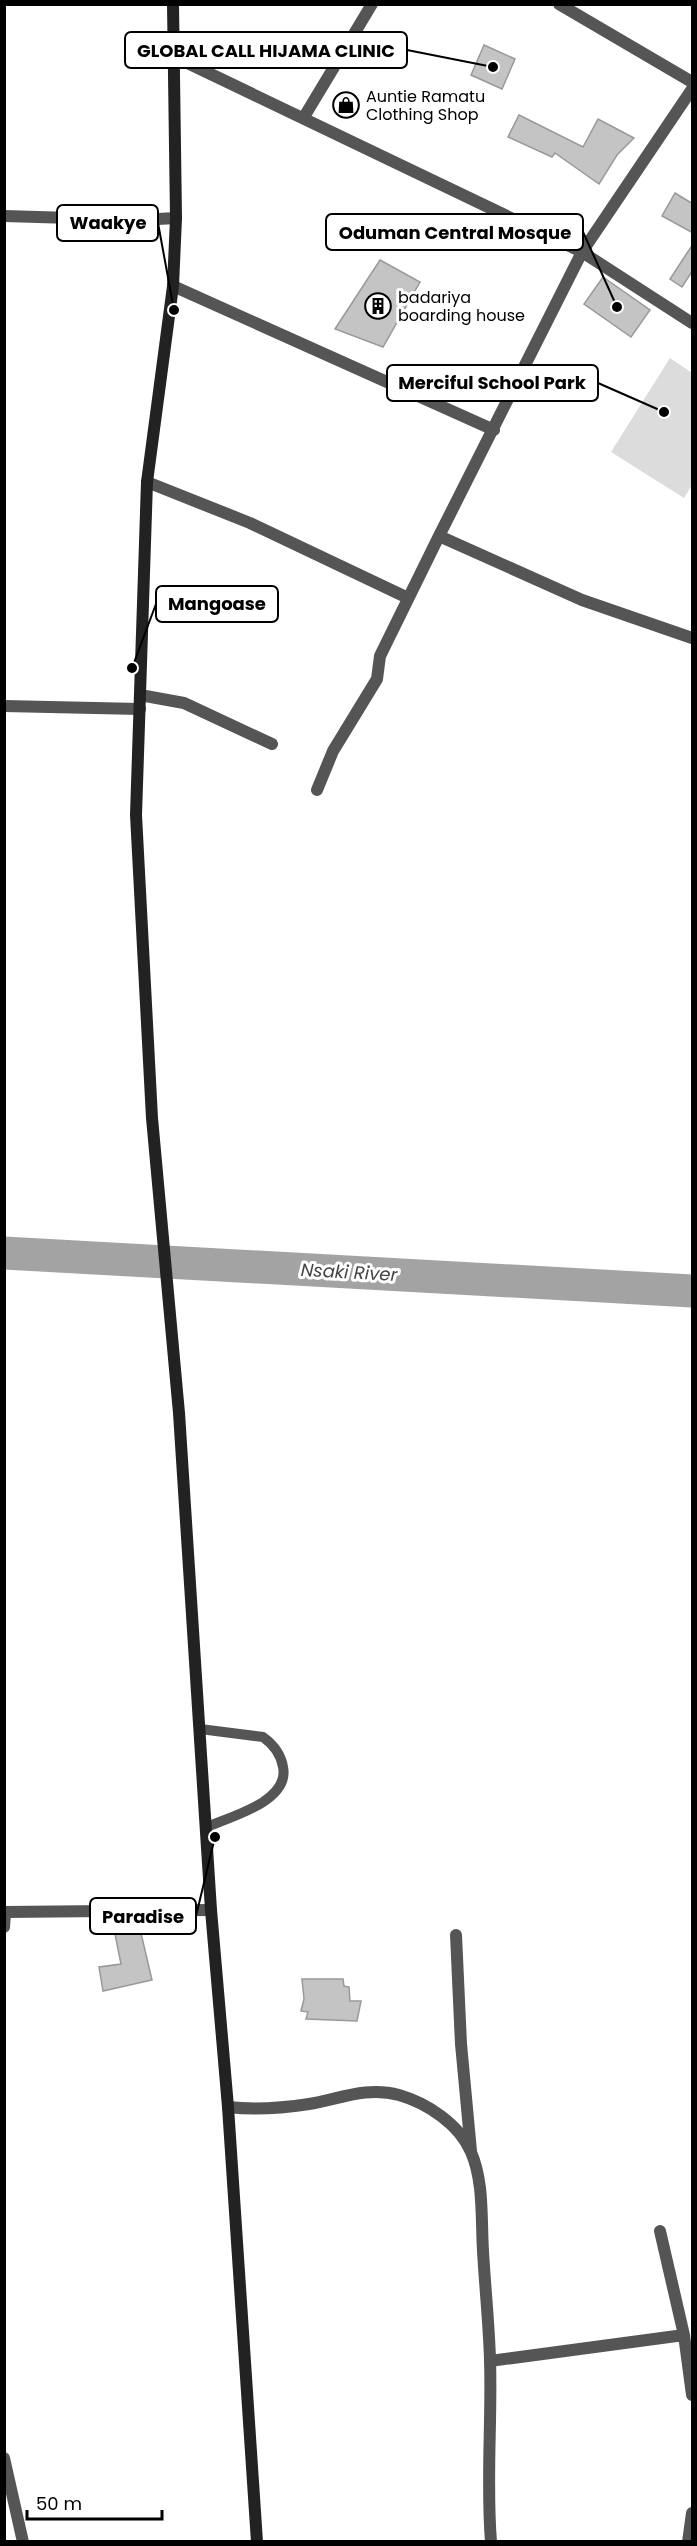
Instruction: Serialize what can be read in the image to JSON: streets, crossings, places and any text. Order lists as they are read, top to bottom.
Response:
{
  "water": ["Nsaki River"],
  "places": {
    "other": [
      "GLOBAL CALL HIJAMA CLINIC",
      "Oduman Central Mosque",
      "Waakye",
      "Merciful School Park",
      "Mangoase",
      "Paradise"
    ],
    "shop": ["Auntie Ramatu Clothing Shop"],
    "building": ["badariya boarding house"]
  },
  "scale_bar": "50 m"
}
